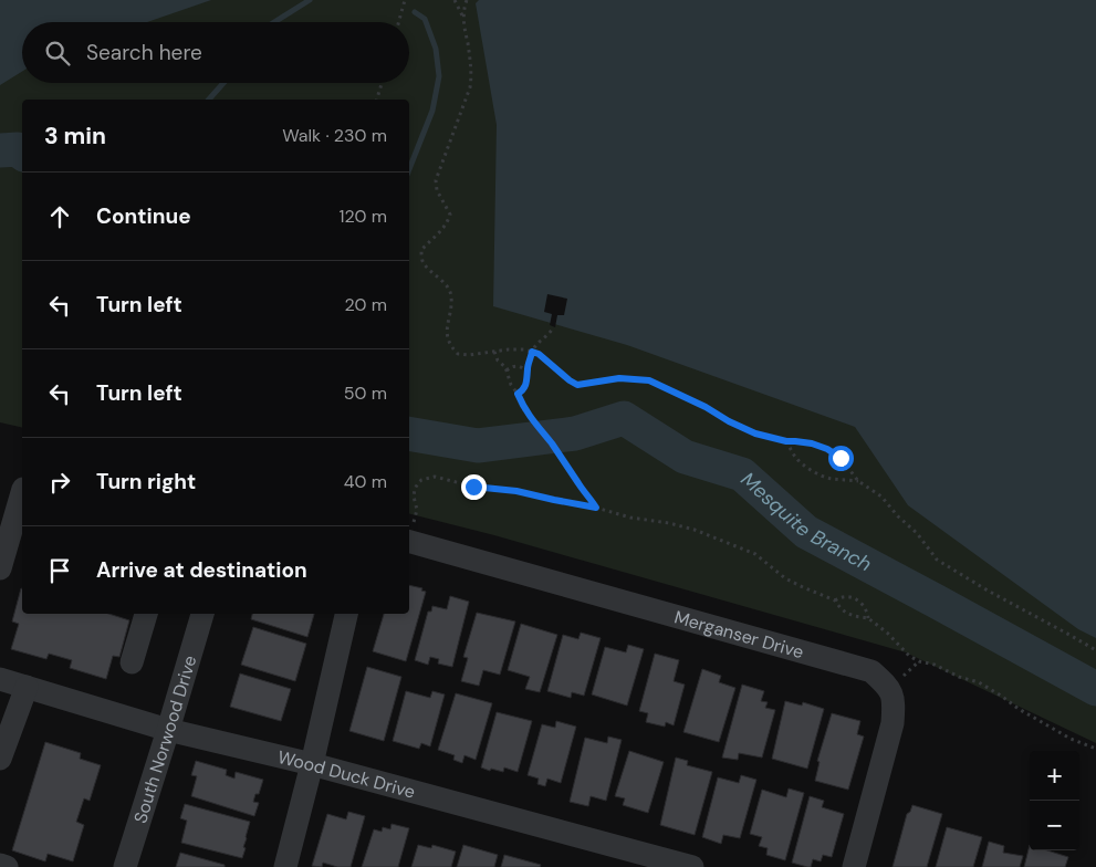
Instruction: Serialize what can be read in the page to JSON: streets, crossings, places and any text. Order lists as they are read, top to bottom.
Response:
{
  "streets": {
    "street": ["Merganser Drive", "South Norwood Drive", "Wood Duck Drive"]
  },
  "crossings": [
    ["South Norwood Drive", "Wood Duck Drive"]
  ],
  "water": ["Mesquite Branch"],
  "page": {
    "search": "Search here",
    "heading": ["3 min", "Walk · 230 m"],
    "list": [
      ["Continue", "120 m"],
      ["Turn left", "20 m"],
      ["Turn left", "50 m"],
      ["Turn right", "40 m"],
      "Arrive at destination"
    ],
    "map_buttons": ["+", "−"]
  }
}
